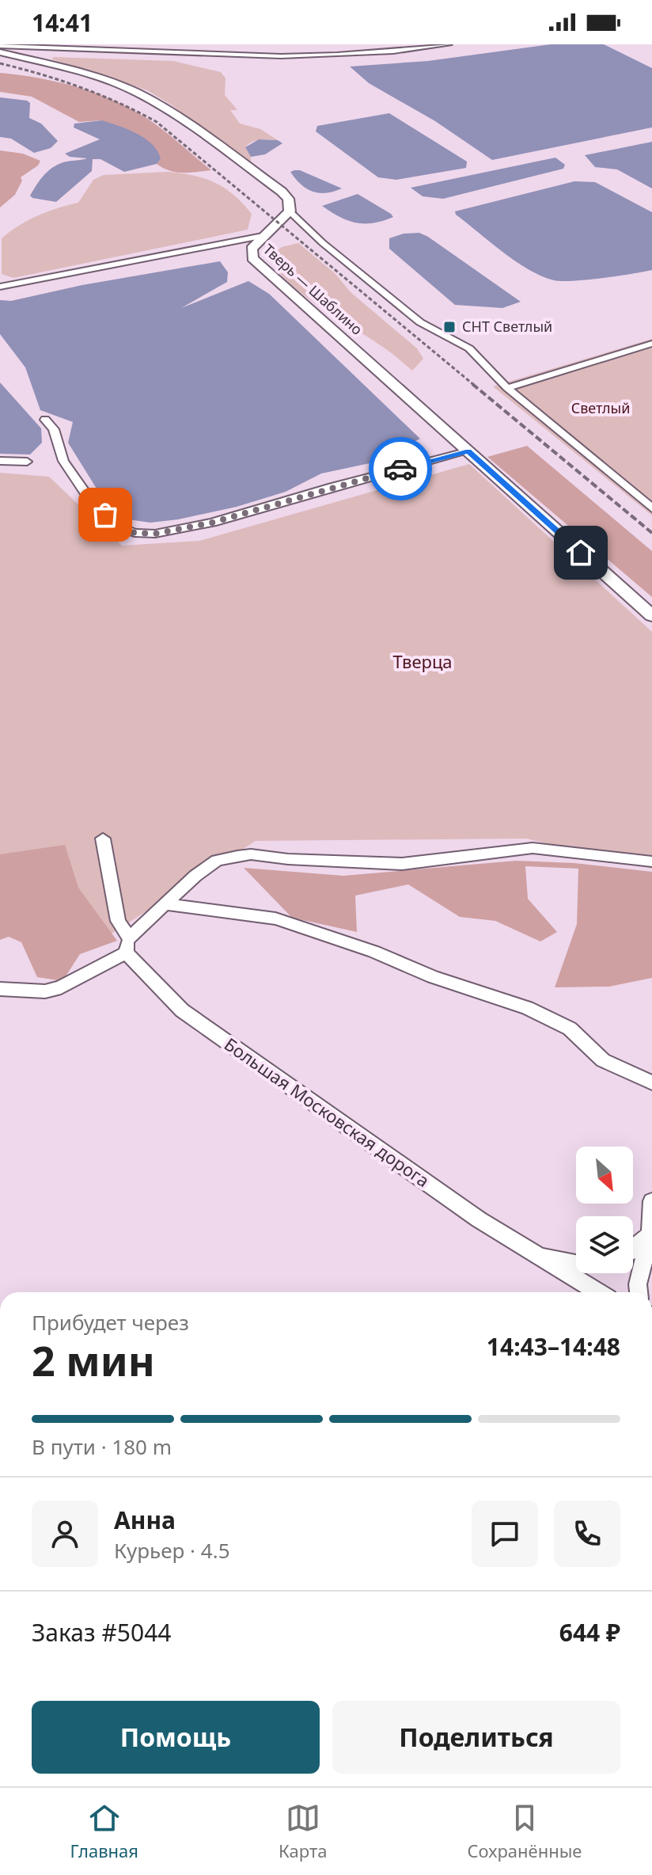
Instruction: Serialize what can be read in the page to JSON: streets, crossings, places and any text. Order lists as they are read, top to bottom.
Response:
{
  "streets": {
    "street": ["Тверь — Шаблино", "Большая Московская дорога"]
  },
  "parks": ["Светлый", "Тверца"],
  "places": {
    "transit": ["СНТ Светлый"]
  },
  "north": "bottom right",
  "page": {
    "status": "14:41",
    "heading": ["2 мин", "Прибудет через", "14:43–14:48"],
    "panel": [
      "Анна",
      "Курьер · 4.5",
      "Заказ #5044",
      "644 ₽"
    ],
    "bar": "В пути · 180 m",
    "buttons": ["Помощь", "Поделиться"],
    "tabs": ["Главная", "Карта", "Сохранённые"]
  }
}
